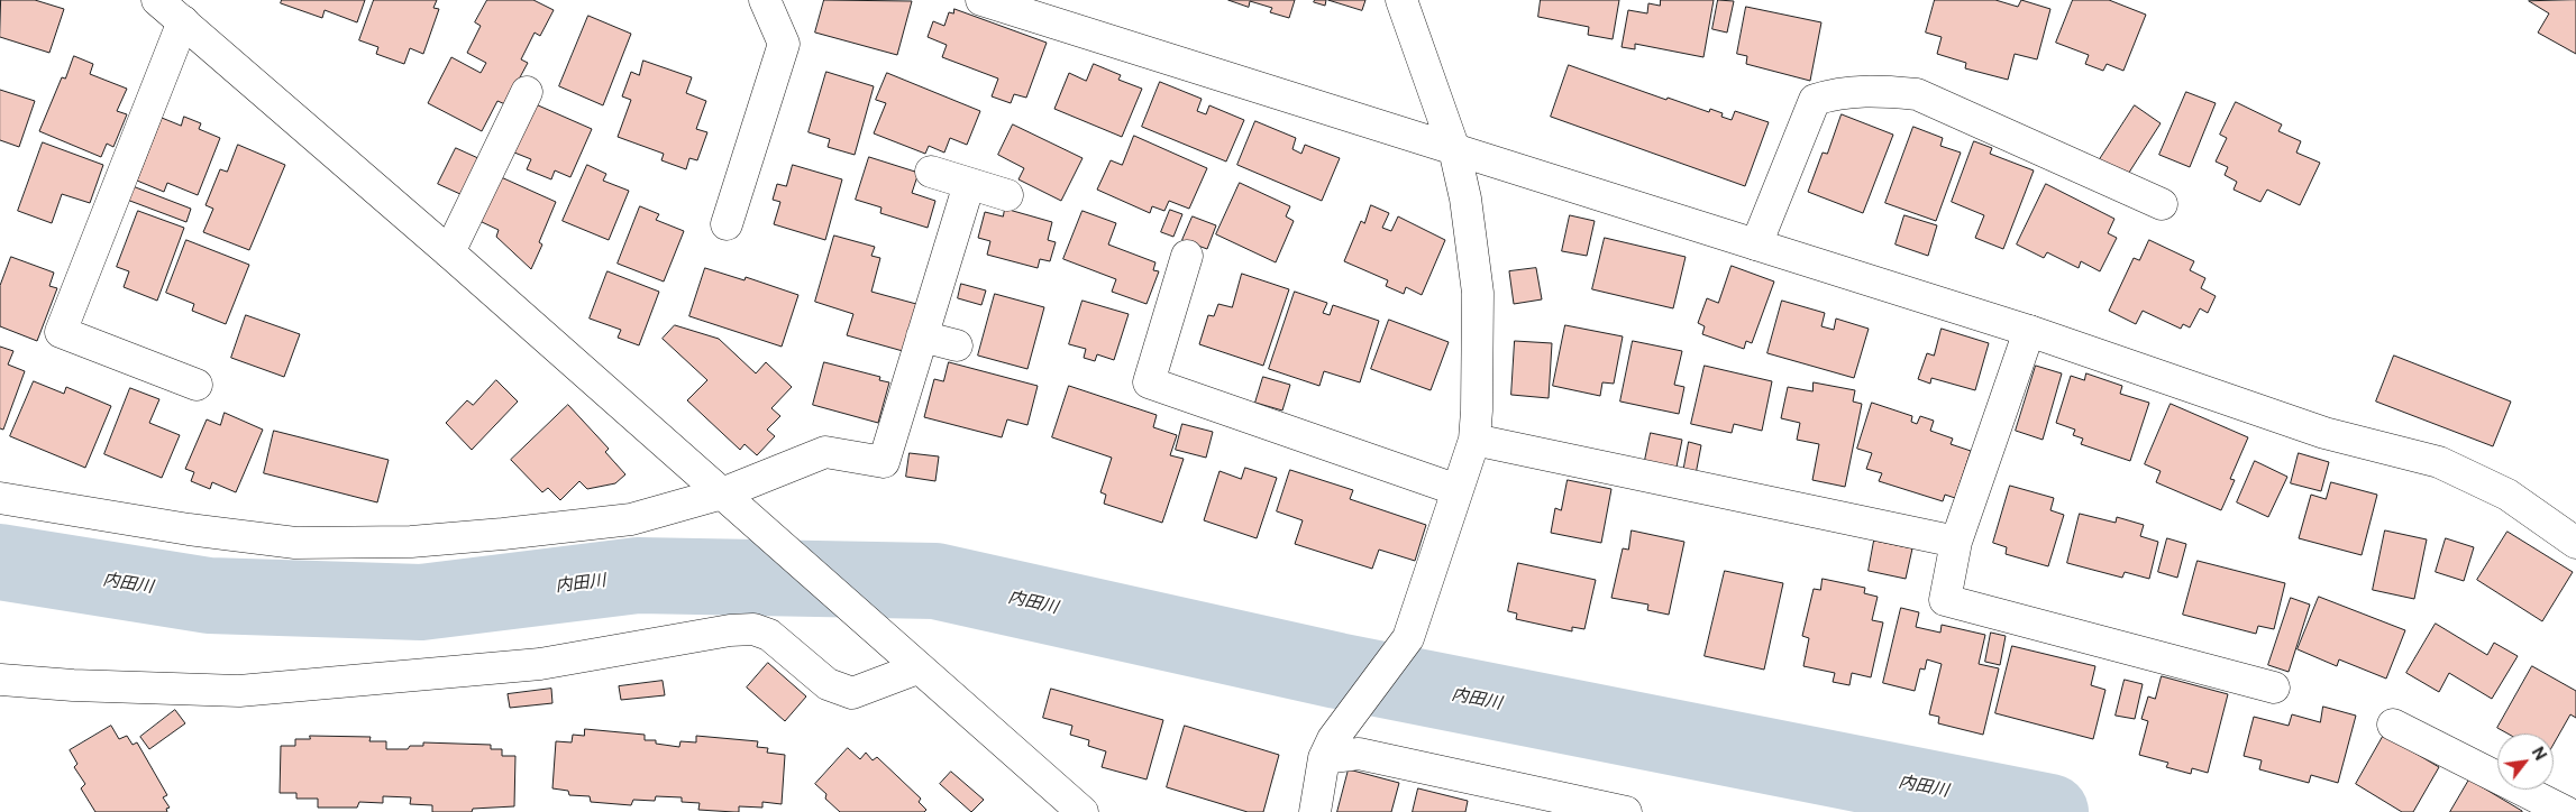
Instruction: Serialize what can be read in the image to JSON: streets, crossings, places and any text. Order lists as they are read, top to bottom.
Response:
{
  "water": ["内田川"],
  "north": "top right"
}
